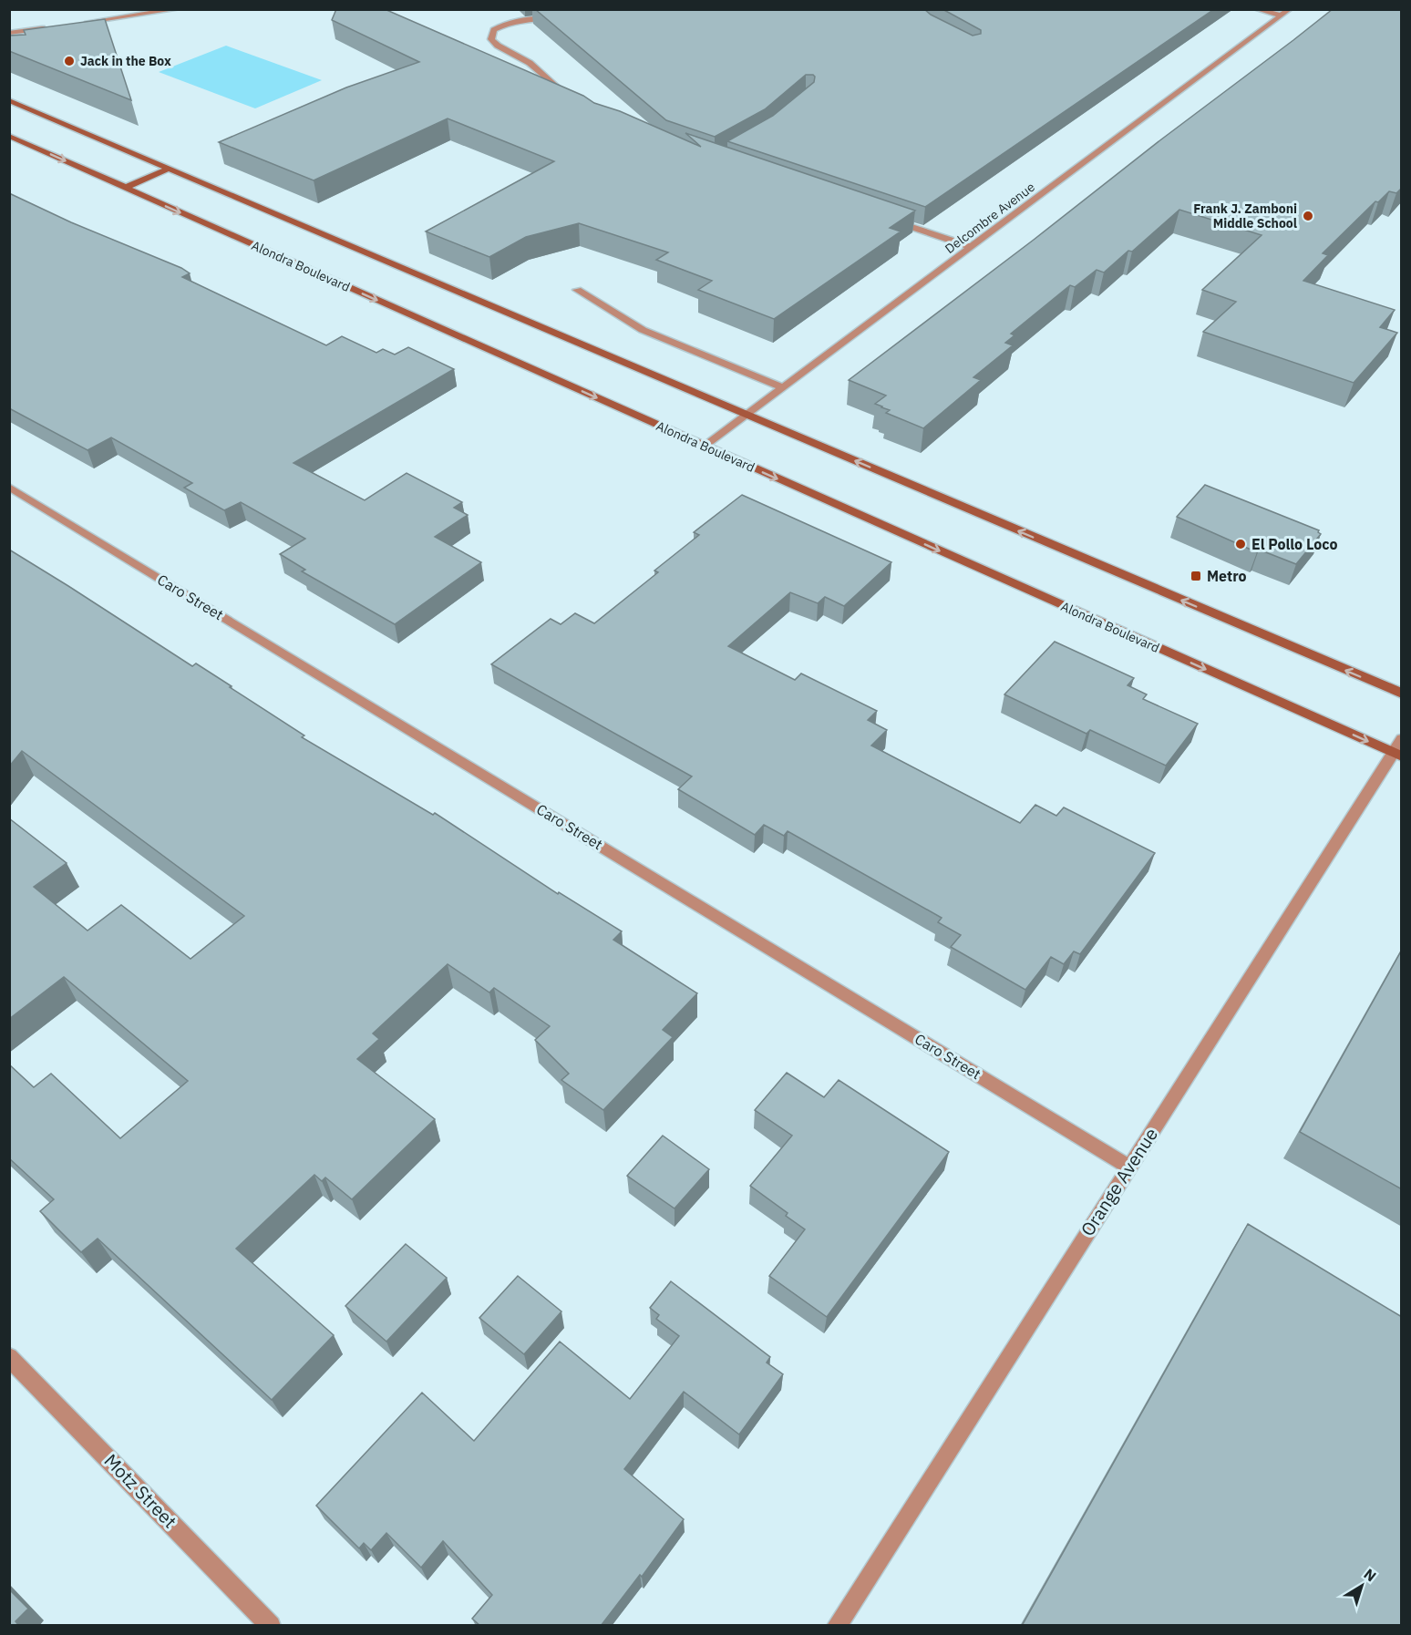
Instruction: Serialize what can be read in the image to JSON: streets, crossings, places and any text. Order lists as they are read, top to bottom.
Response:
{
  "streets": {
    "main road": ["Alondra Boulevard"],
    "street": [
      "Delcombre Avenue",
      "Caro Street",
      "Orange Avenue",
      "Motz Street"
    ]
  },
  "crossings": [
    ["Delcombre Avenue", "Alondra Boulevard"],
    ["Alondra Boulevard", "Orange Avenue"],
    ["Caro Street", "Orange Avenue"]
  ],
  "places": {
    "other": ["Jack in the Box", "Frank J. Zamboni Middle School", "El Pollo Loco"],
    "transit": ["Metro"]
  },
  "north": "top right"
}
